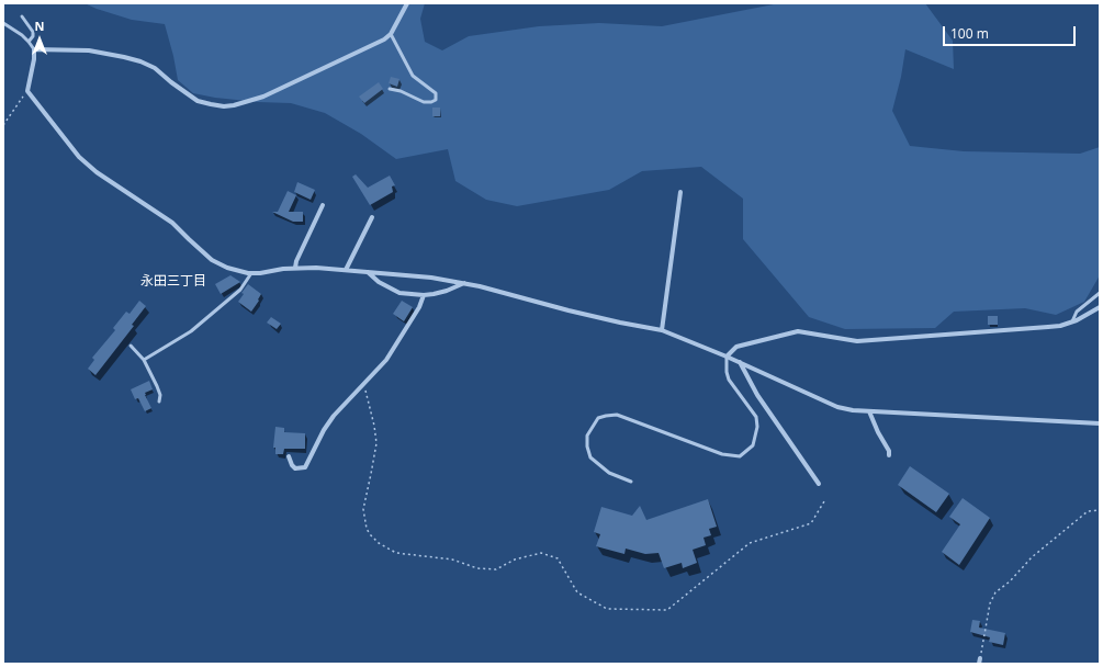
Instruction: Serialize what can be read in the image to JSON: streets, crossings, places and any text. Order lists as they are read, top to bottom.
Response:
{
  "districts": ["永田三丁目"],
  "scale_bar": "100 m",
  "north": "top"
}
